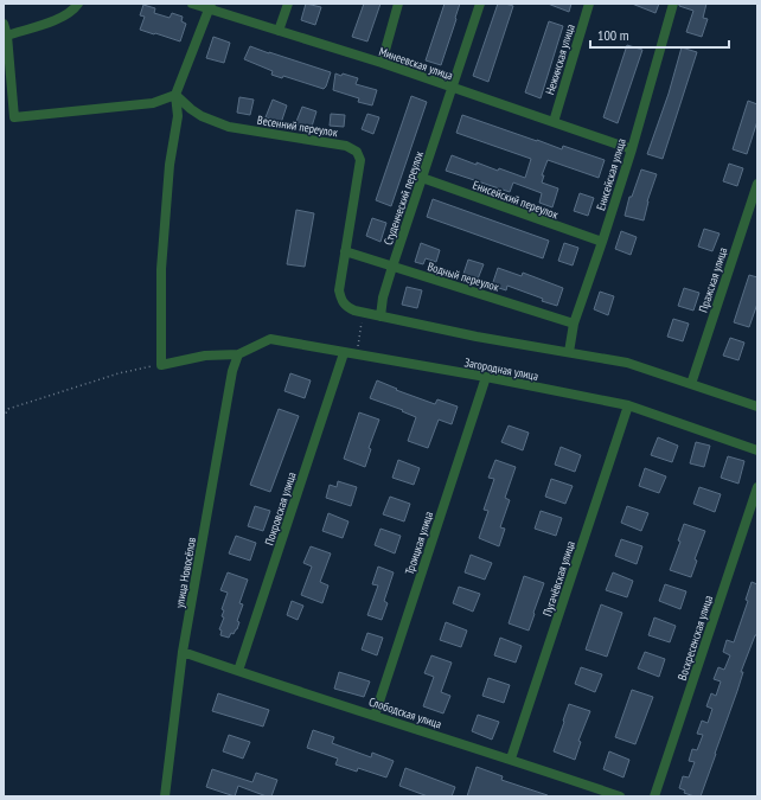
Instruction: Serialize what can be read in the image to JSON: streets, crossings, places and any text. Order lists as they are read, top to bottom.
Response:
{
  "streets": {
    "street": [
      "Нежинская улица",
      "Минеевская улица",
      "Весенний переулок",
      "Енисейская улица",
      "Студенческий переулок",
      "Енисейский переулок",
      "Водный переулок",
      "Пражская улица",
      "Загородная улица",
      "Покровская улица",
      "Троицкая улица",
      "улица Новосёлов",
      "Пугачёвская улица",
      "Воскресенская улица",
      "Слободская улица"
    ]
  },
  "crossings": [
    ["Нежинская улица", "Минеевская улица"],
    ["Минеевская улица", "Енисейская улица"],
    ["Минеевская улица", "Студенческий переулок"],
    ["Весенний переулок", "Водный переулок"],
    ["Енисейская улица", "Енисейский переулок"],
    ["Енисейская улица", "Водный переулок"],
    ["Студенческий переулок", "Енисейский переулок"],
    ["Студенческий переулок", "Водный переулок"],
    ["Загородная улица", "Покровская улица"],
    ["Загородная улица", "Троицкая улица"],
    ["Загородная улица", "улица Новосёлов"],
    ["Загородная улица", "Пугачёвская улица"],
    ["Покровская улица", "Слободская улица"],
    ["Троицкая улица", "Слободская улица"],
    ["улица Новосёлов", "Слободская улица"],
    ["Пугачёвская улица", "Слободская улица"]
  ],
  "scale_bar": "100 m"
}
